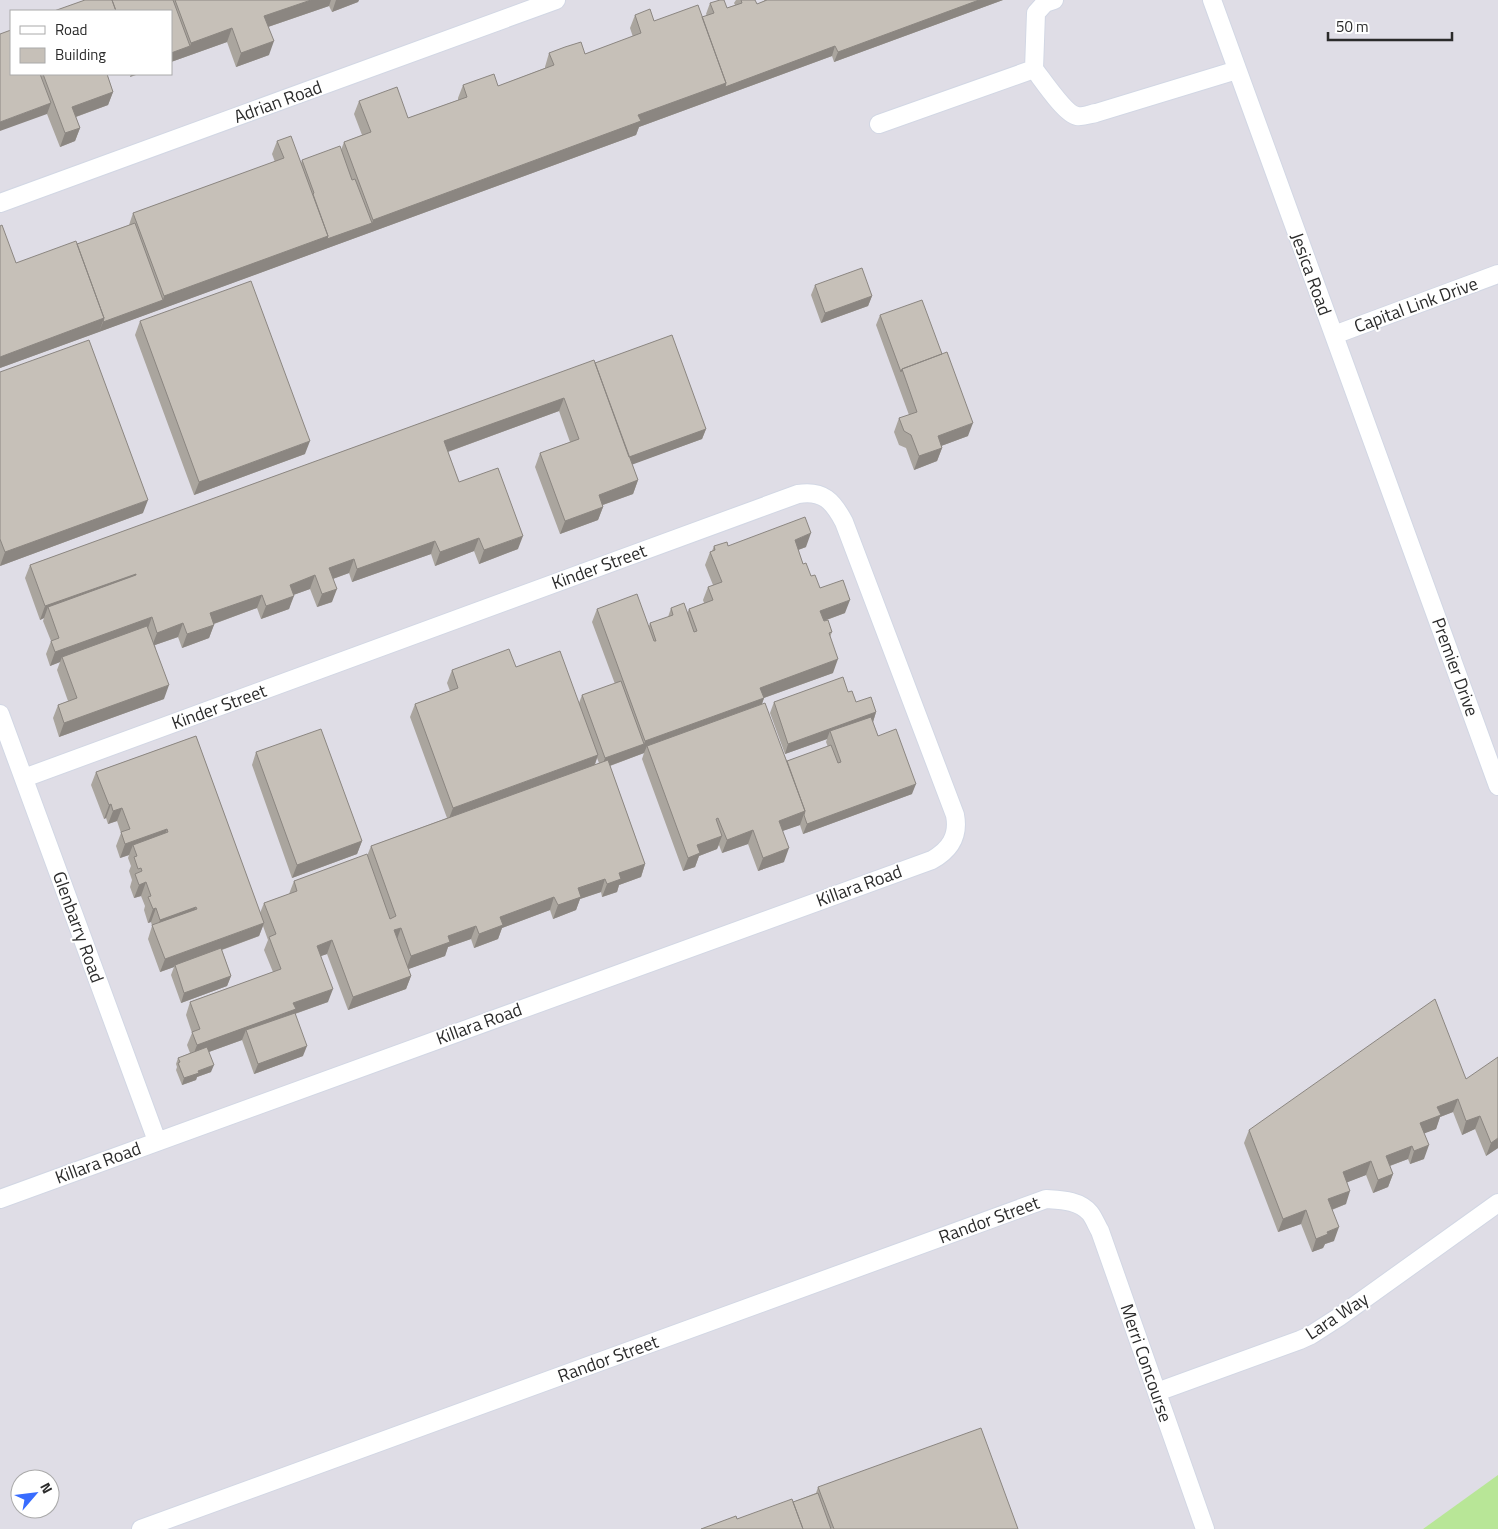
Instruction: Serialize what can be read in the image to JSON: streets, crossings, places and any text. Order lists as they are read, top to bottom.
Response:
{
  "streets": {
    "street": [
      "Adrian Road",
      "Jesica Road",
      "Capital Link Drive",
      "Kinder Street",
      "Premier Drive",
      "Killara Road",
      "Glenbarry Road",
      "Randor Street",
      "Lara Way",
      "Merri Concourse"
    ]
  },
  "crossings": [
    ["Jesica Road", "Capital Link Drive"],
    ["Jesica Road", "Premier Drive"],
    ["Kinder Street", "Killara Road"],
    ["Kinder Street", "Glenbarry Road"],
    ["Killara Road", "Glenbarry Road"],
    ["Randor Street", "Merri Concourse"],
    ["Lara Way", "Merri Concourse"]
  ],
  "legend": ["Road", "Building"],
  "scale_bar": "50 m",
  "north": "top right"
}
